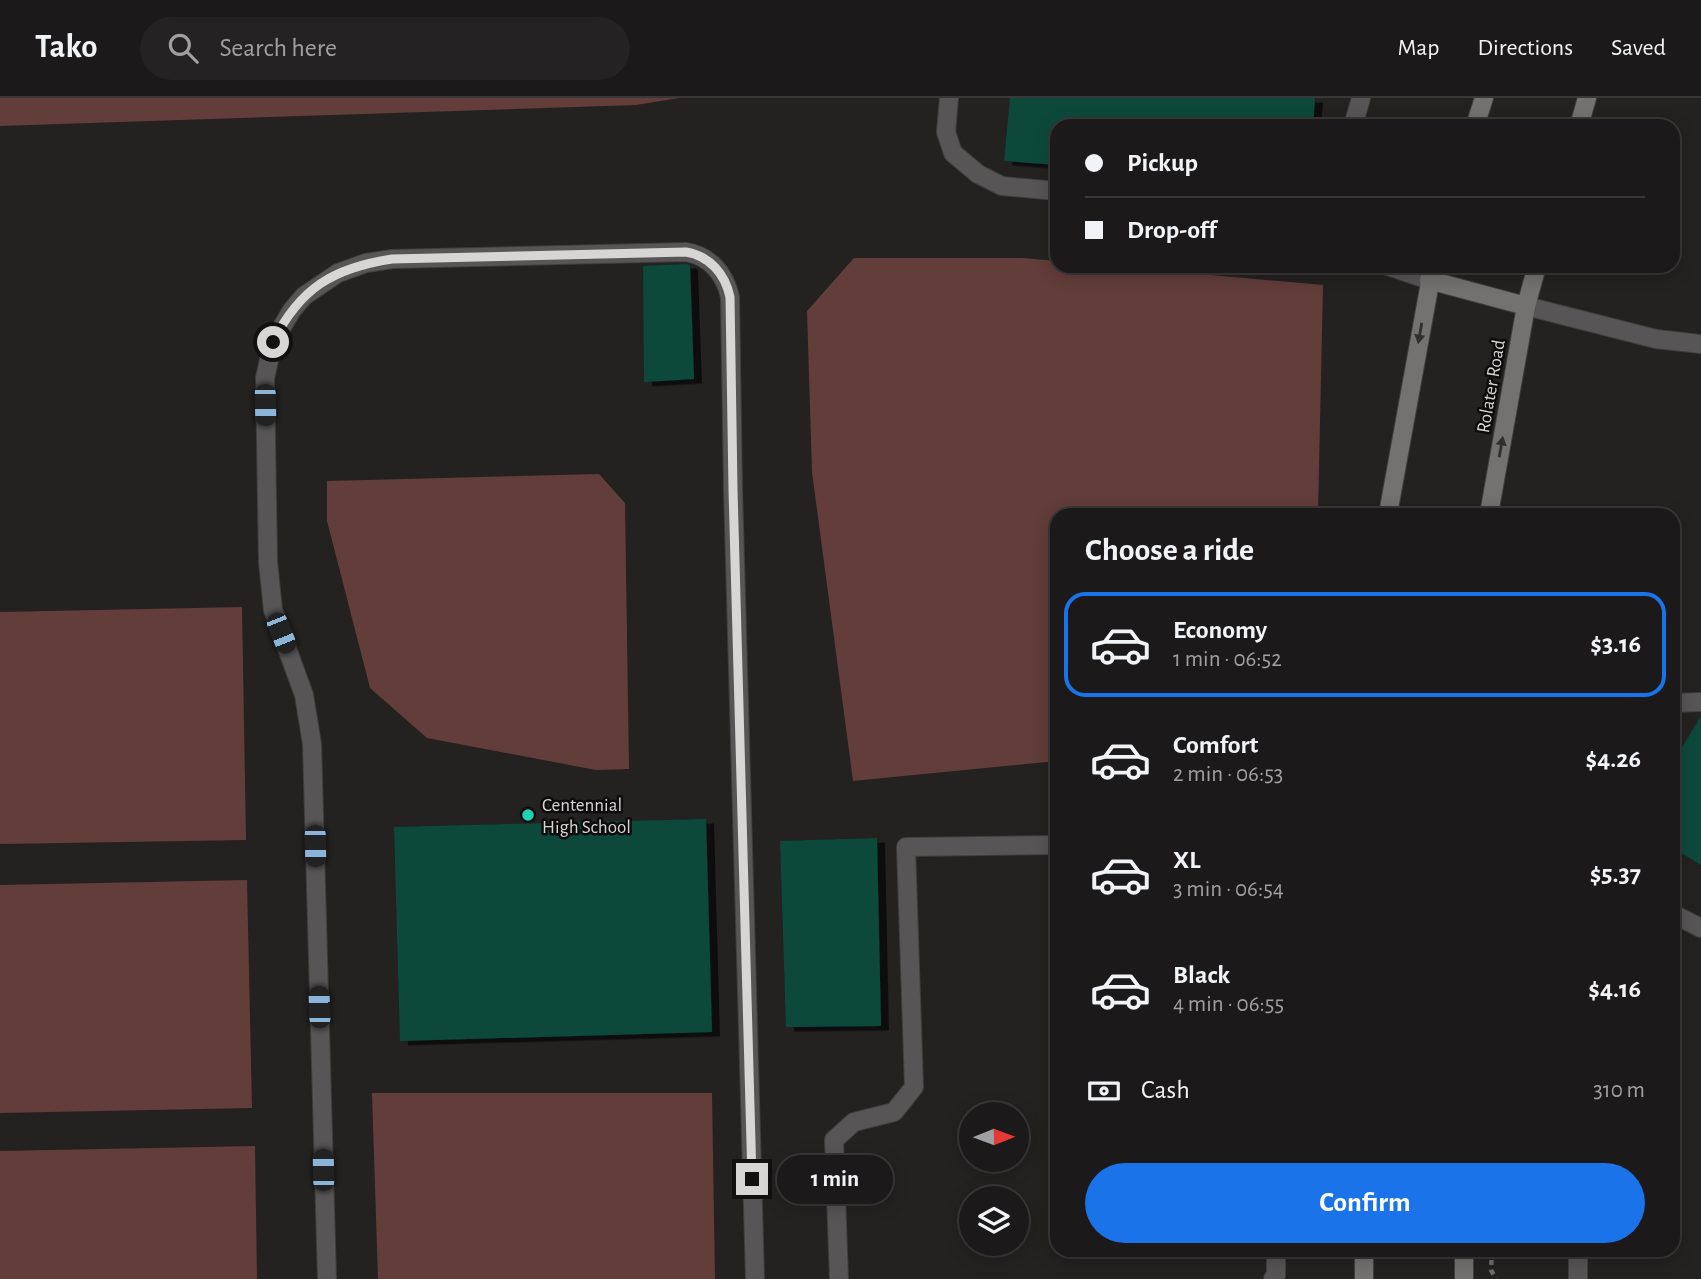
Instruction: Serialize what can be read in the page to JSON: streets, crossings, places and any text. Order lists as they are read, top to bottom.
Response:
{
  "streets": {
    "main road": ["Rolater Road"]
  },
  "places": ["Centennial High School"],
  "north": "right",
  "page": {
    "header": "Tako",
    "search": "Search here",
    "nav": ["Map", "Directions", "Saved"],
    "banner": ["Pickup", "Drop-off"],
    "heading": "Choose a ride",
    "list": [
      {
        "name": "Economy",
        "note": "1 min · 06:52",
        "value": "$3.16"
      },
      {
        "name": "Comfort",
        "note": "2 min · 06:53",
        "value": "$4.26"
      },
      {
        "name": "XL",
        "note": "3 min · 06:54",
        "value": "$5.37"
      },
      {
        "name": "Black",
        "note": "4 min · 06:55",
        "value": "$4.16"
      }
    ],
    "pay": ["Cash", "310 m"],
    "buttons": "Confirm",
    "bubble": "1 min"
  }
}
